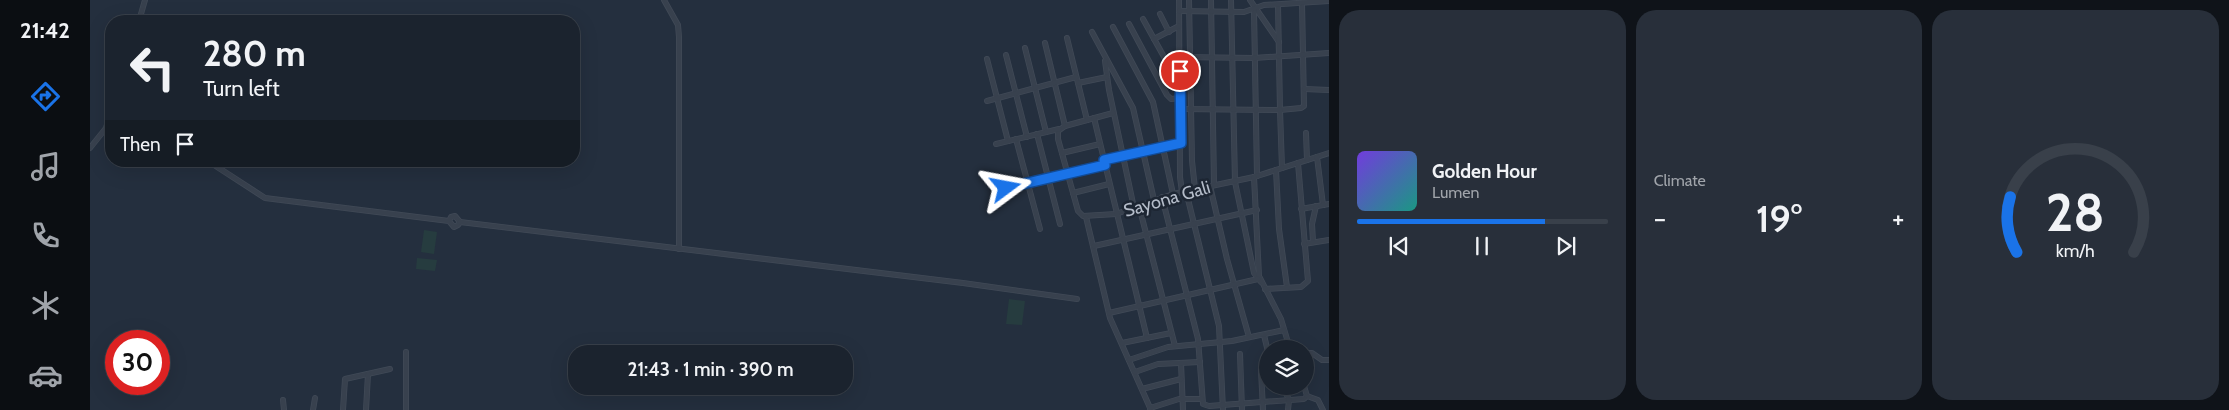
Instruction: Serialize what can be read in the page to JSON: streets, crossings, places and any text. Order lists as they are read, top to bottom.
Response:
{
  "streets": {
    "street": ["Sayona Gali"]
  },
  "page": {
    "tabs": "21:42",
    "tile": "Climate",
    "turn": ["280 m", "Turn left"],
    "then": "Then",
    "song": ["Golden Hour", "Lumen"],
    "heat": ["−", "19°", "+"],
    "limit": "30",
    "trip": "21:43 · 1 min · 390 m",
    "gauge": ["28", "km/h"]
  }
}
